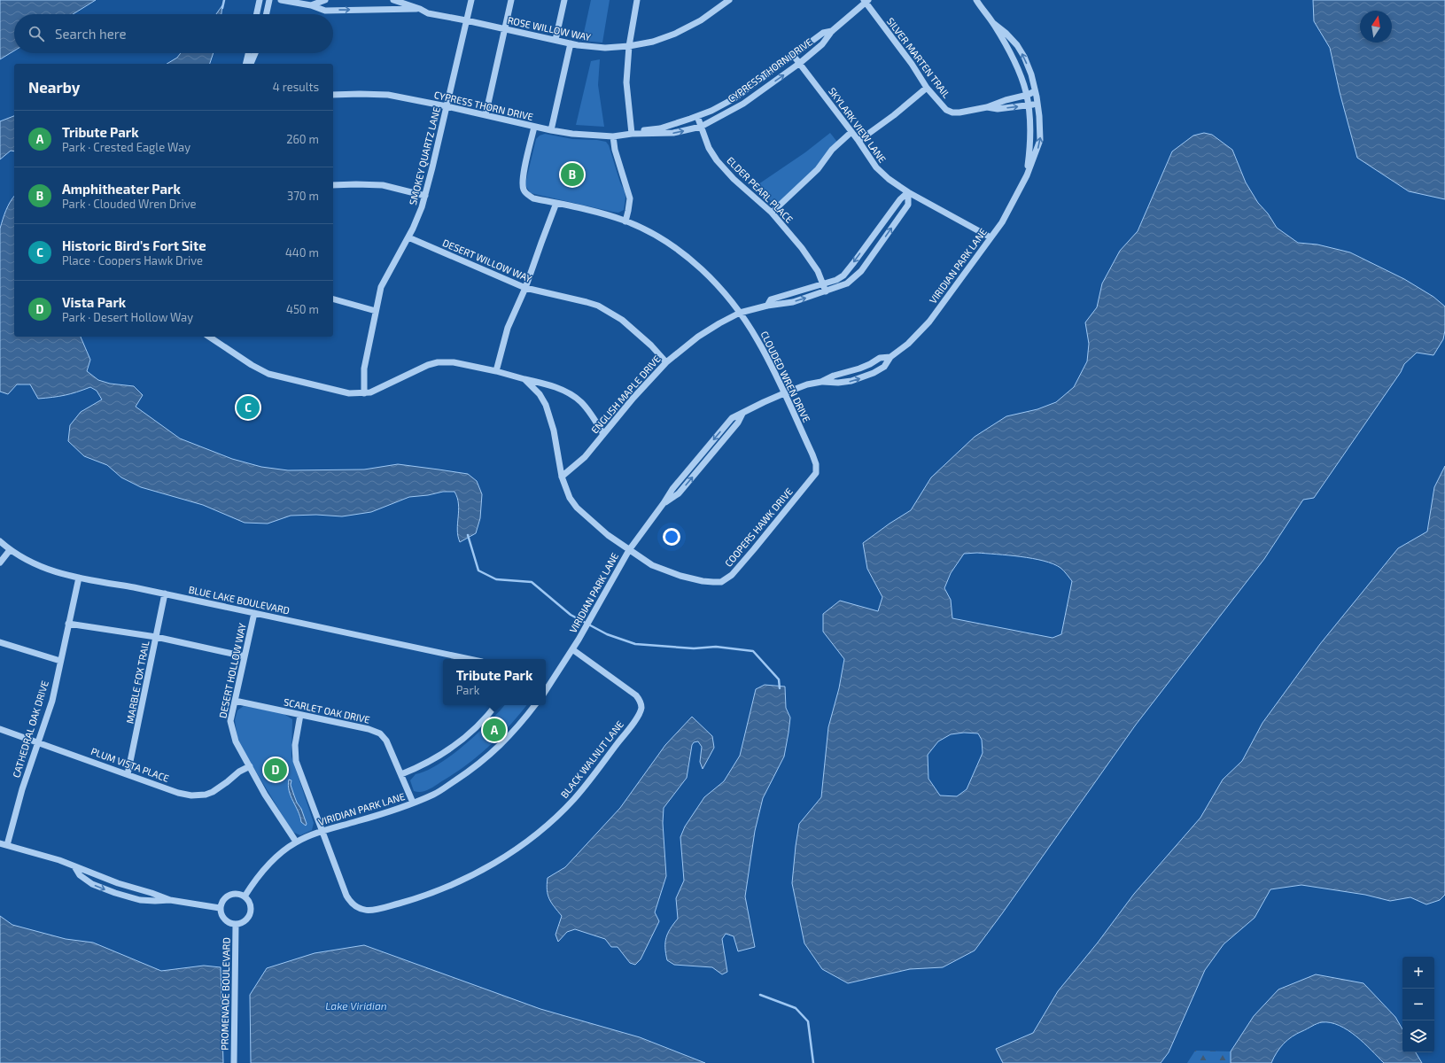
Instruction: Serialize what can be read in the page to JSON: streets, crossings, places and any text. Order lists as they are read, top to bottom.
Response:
{
  "streets": {
    "street": [
      "ROSE WILLOW WAY",
      "SILVER MARTEN TRAIL",
      "CYPRESS THORN DRIVE",
      "SKYLARK VIEW LANE",
      "SMOKEY QUARTZ LANE",
      "ELDER PEARL PLACE",
      "DESERT WILLOW WAY",
      "VIRIDIAN PARK LANE",
      "CLOUDED WREN DRIVE",
      "ENGLISH MAPLE DRIVE",
      "COOPERS HAWK DRIVE",
      "BLUE LAKE BOULEVARD",
      "DESERT HOLLOW WAY",
      "MARBLE FOX TRAIL",
      "SCARLET OAK DRIVE",
      "CATHEDRAL OAK DRIVE",
      "BLACK WALNUT LANE",
      "PLUM VISTA PLACE",
      "PROMENADE BOULEVARD"
    ]
  },
  "crossings": [
    ["ROSE WILLOW WAY", "SMOKEY QUARTZ LANE"],
    ["SILVER MARTEN TRAIL", "CYPRESS THORN DRIVE"],
    ["SILVER MARTEN TRAIL", "VIRIDIAN PARK LANE"],
    ["CYPRESS THORN DRIVE", "SKYLARK VIEW LANE"],
    ["CYPRESS THORN DRIVE", "SMOKEY QUARTZ LANE"],
    ["CYPRESS THORN DRIVE", "ELDER PEARL PLACE"],
    ["CYPRESS THORN DRIVE", "CLOUDED WREN DRIVE"],
    ["SKYLARK VIEW LANE", "VIRIDIAN PARK LANE"],
    ["SKYLARK VIEW LANE", "ENGLISH MAPLE DRIVE"],
    ["SMOKEY QUARTZ LANE", "DESERT WILLOW WAY"],
    ["SMOKEY QUARTZ LANE", "COOPERS HAWK DRIVE"],
    ["ELDER PEARL PLACE", "ENGLISH MAPLE DRIVE"],
    ["DESERT WILLOW WAY", "ENGLISH MAPLE DRIVE"],
    ["VIRIDIAN PARK LANE", "CLOUDED WREN DRIVE"],
    ["VIRIDIAN PARK LANE", "COOPERS HAWK DRIVE"],
    ["VIRIDIAN PARK LANE", "DESERT HOLLOW WAY"],
    ["VIRIDIAN PARK LANE", "SCARLET OAK DRIVE"],
    ["VIRIDIAN PARK LANE", "BLACK WALNUT LANE"],
    ["VIRIDIAN PARK LANE", "PROMENADE BOULEVARD"],
    ["CLOUDED WREN DRIVE", "ENGLISH MAPLE DRIVE"],
    ["CLOUDED WREN DRIVE", "COOPERS HAWK DRIVE"],
    ["ENGLISH MAPLE DRIVE", "COOPERS HAWK DRIVE"],
    ["BLUE LAKE BOULEVARD", "DESERT HOLLOW WAY"],
    ["BLUE LAKE BOULEVARD", "MARBLE FOX TRAIL"],
    ["BLUE LAKE BOULEVARD", "CATHEDRAL OAK DRIVE"],
    ["DESERT HOLLOW WAY", "SCARLET OAK DRIVE"],
    ["DESERT HOLLOW WAY", "PLUM VISTA PLACE"],
    ["MARBLE FOX TRAIL", "PLUM VISTA PLACE"],
    ["CATHEDRAL OAK DRIVE", "PLUM VISTA PLACE"]
  ],
  "water": ["Lake Viridian"],
  "north": "top",
  "page": {
    "search": "Search here",
    "heading": ["Nearby", "4 results"],
    "list": [
      {
        "mark": "A",
        "name": "Tribute Park",
        "note": "Park · Crested Eagle Way",
        "value": "260 m"
      },
      {
        "mark": "B",
        "name": "Amphitheater Park",
        "note": "Park · Clouded Wren Drive",
        "value": "370 m"
      },
      {
        "mark": "C",
        "name": "Historic Bird's Fort Site",
        "note": "Place · Coopers Hawk Drive",
        "value": "440 m"
      },
      {
        "mark": "D",
        "name": "Vista Park",
        "note": "Park · Desert Hollow Way",
        "value": "450 m"
      }
    ],
    "pins": [
      "B",
      "C",
      "A",
      "D"
    ],
    "popup": ["Tribute Park", "Park"],
    "map_buttons": ["+", "−"]
  }
}
